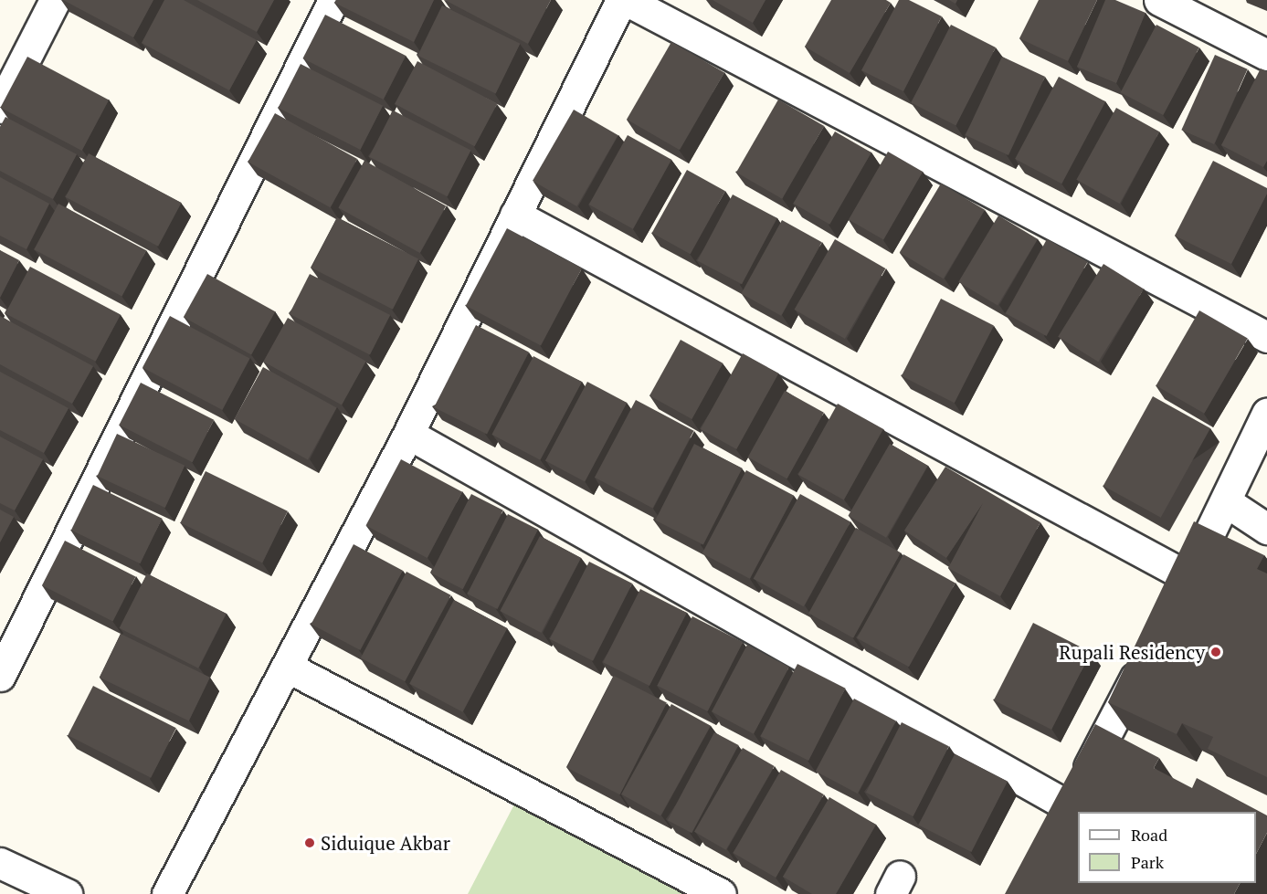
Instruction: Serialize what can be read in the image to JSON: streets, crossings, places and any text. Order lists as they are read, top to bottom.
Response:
{
  "places": ["Rupali Residency", "Siduique Akbar"],
  "legend": ["Road", "Park"]
}
